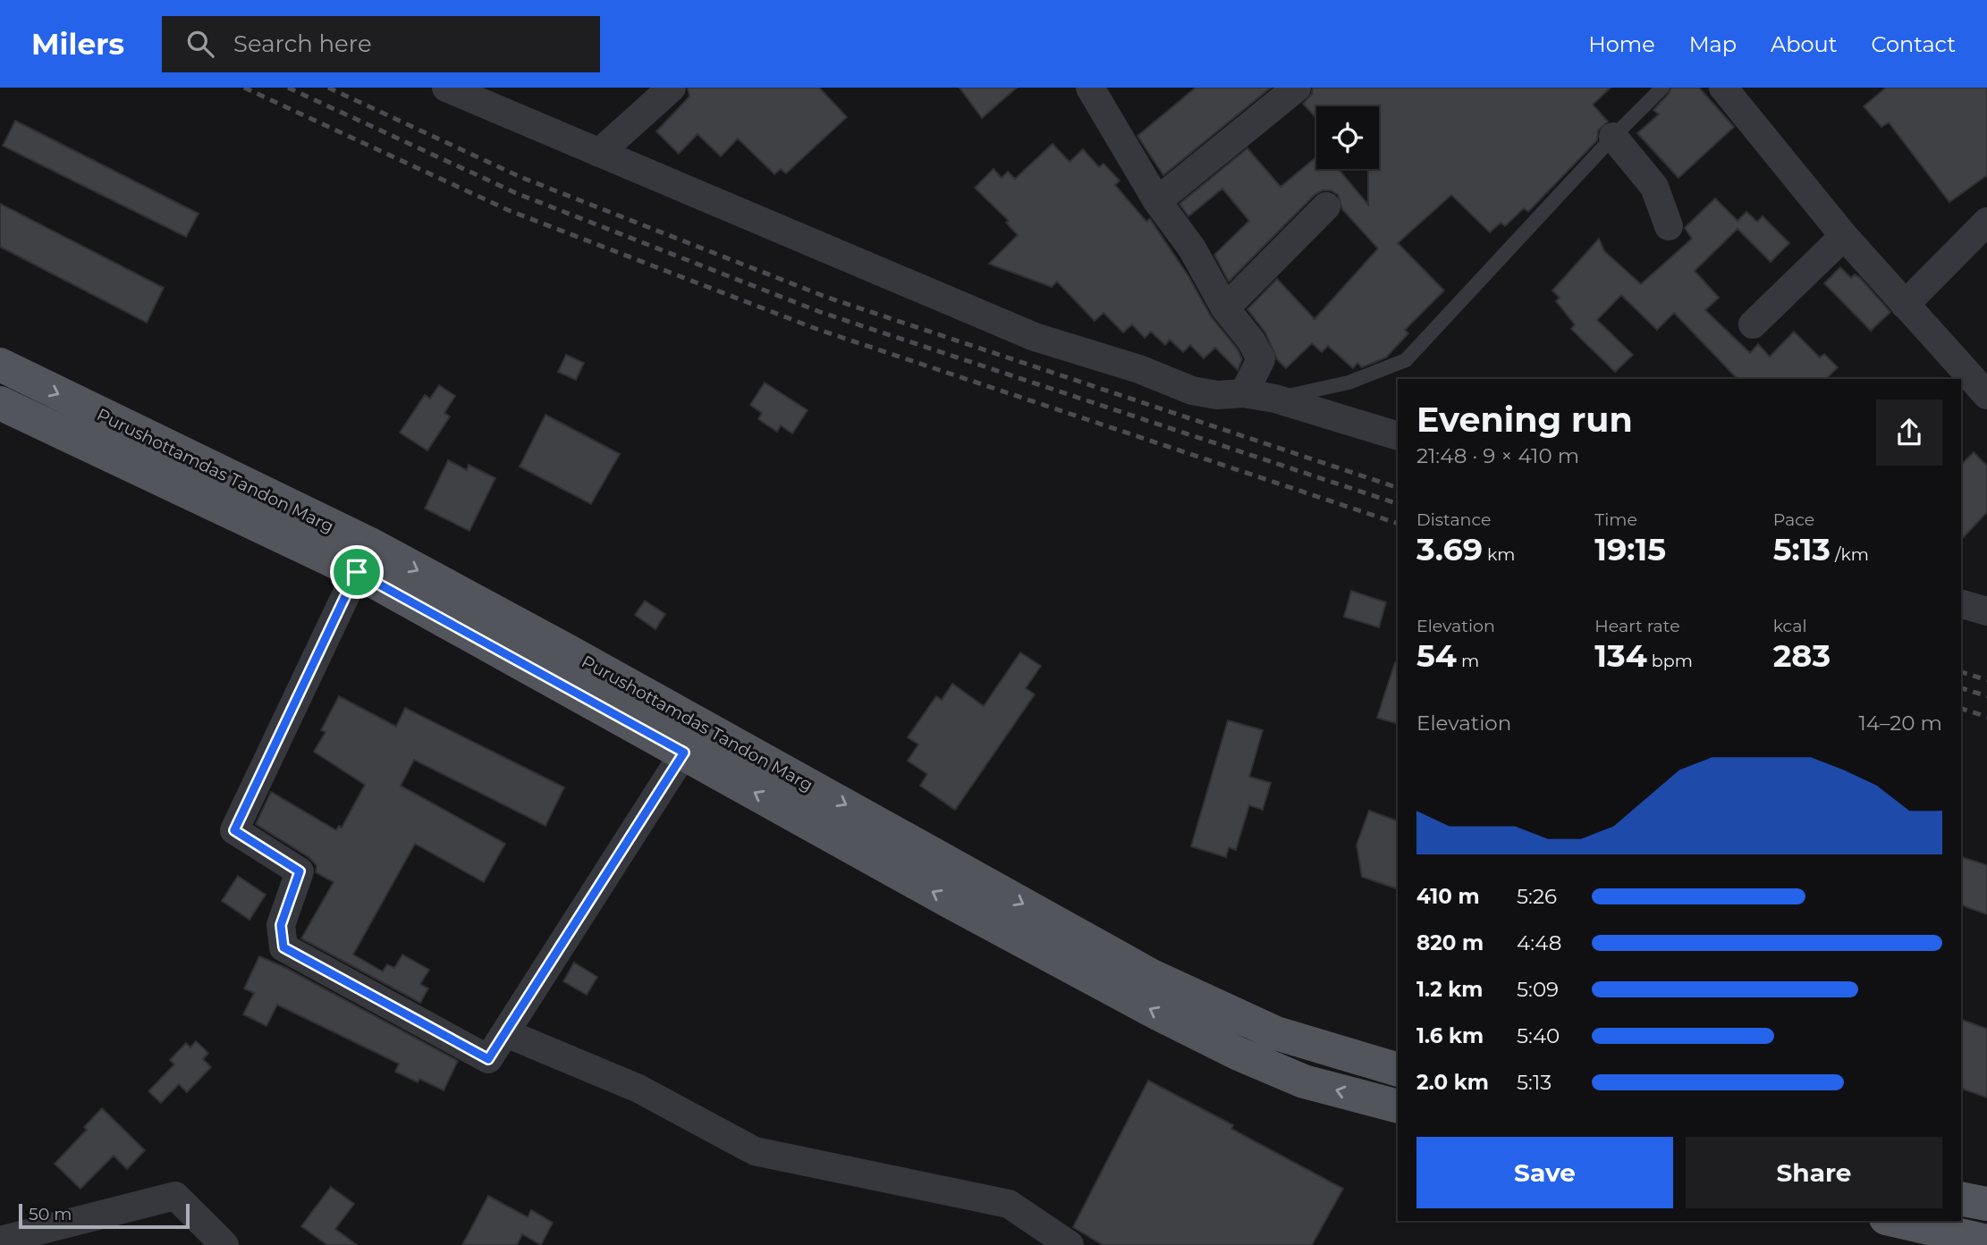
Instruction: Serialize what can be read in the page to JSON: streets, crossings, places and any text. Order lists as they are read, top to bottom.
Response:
{
  "streets": {
    "main road": ["Purushottamdas Tandon Marg"]
  },
  "scale_bar": "50 m",
  "page": {
    "header": "Milers",
    "search": "Search here",
    "nav": [
      "Home",
      "Map",
      "About",
      "Contact"
    ],
    "heading": ["Evening run", "21:48 · 9 × 410 m"],
    "stats": [
      ["Distance", "3.69 km"],
      ["Time", "19:15"],
      ["Pace", "5:13 /km"],
      ["Elevation", "54 m"],
      ["Heart rate", "134 bpm"],
      ["kcal", "283"]
    ],
    "chart": ["Elevation", "14–20 m"],
    "list": [
      {
        "name": "410 m",
        "note": "5:26"
      },
      {
        "name": "820 m",
        "note": "4:48"
      },
      {
        "name": "1.2 km",
        "note": "5:09"
      },
      {
        "name": "1.6 km",
        "note": "5:40"
      },
      {
        "name": "2.0 km",
        "note": "5:13"
      }
    ],
    "buttons": ["Save", "Share"],
    "scale": "50 m"
  }
}
